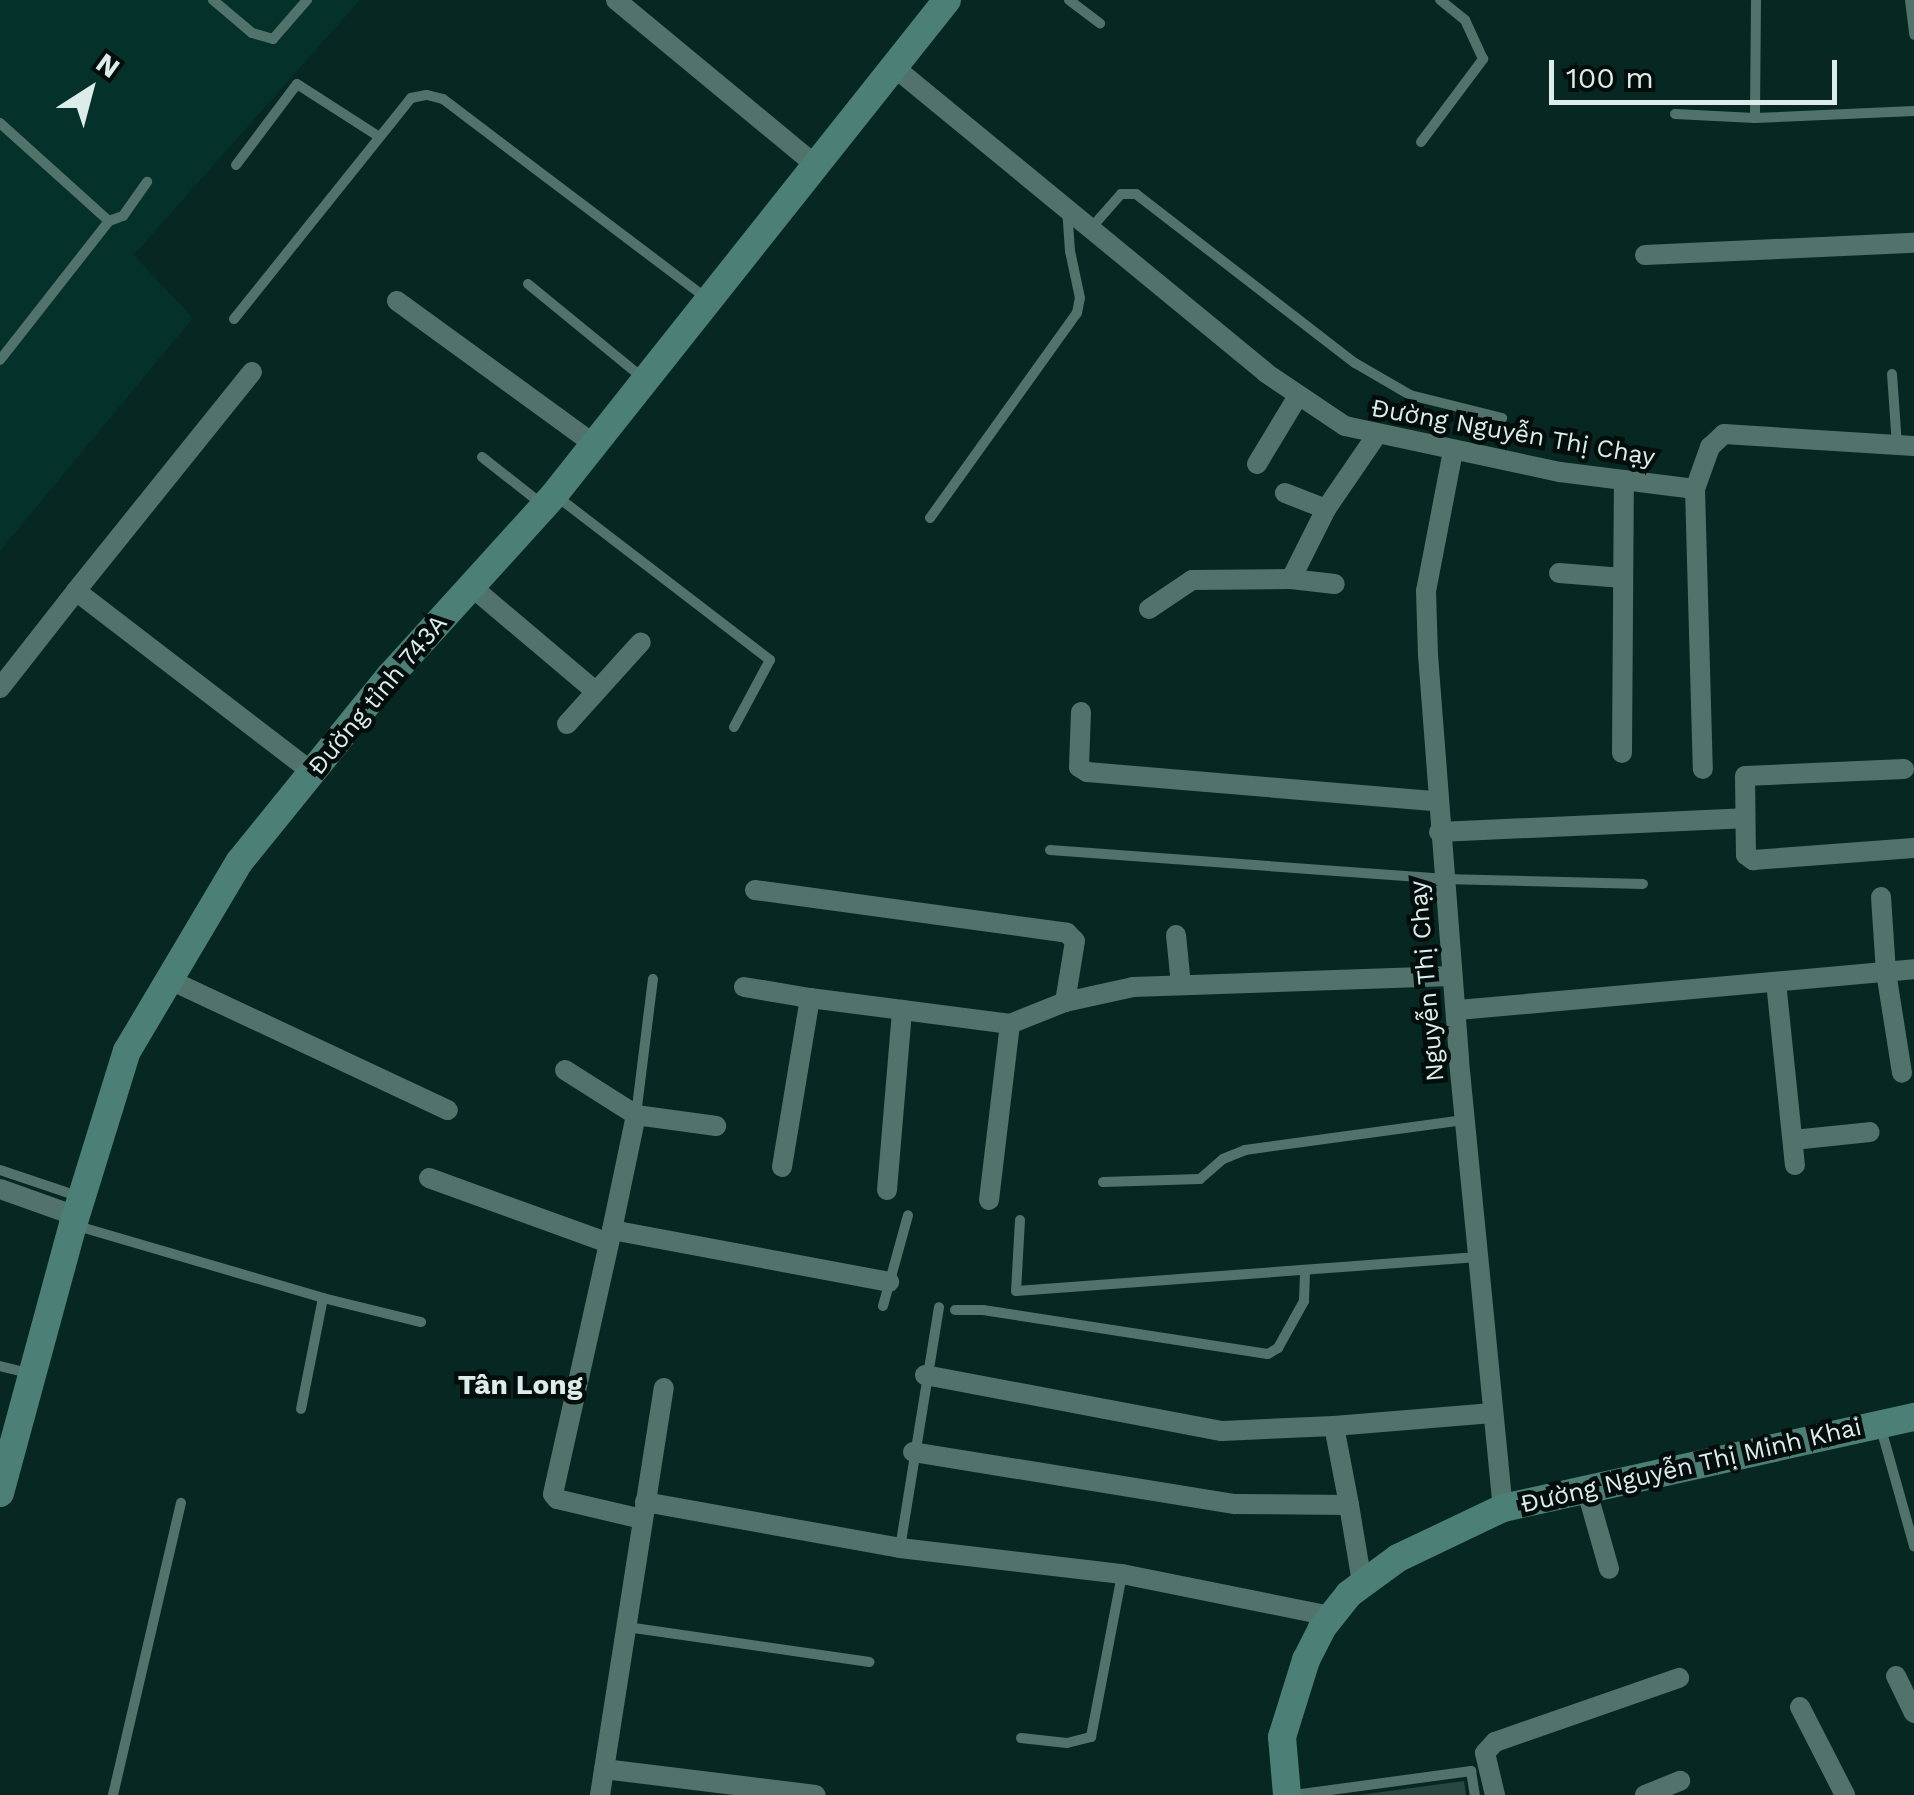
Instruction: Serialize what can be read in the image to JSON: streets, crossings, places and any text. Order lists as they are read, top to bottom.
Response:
{
  "streets": {
    "main road": ["Đường tỉnh 743A", "Đường Nguyễn Thị Minh Khai"],
    "street": ["Đường Nguyễn Thị Chạy", "Nguyễn Thị Chạy"]
  },
  "crossings": [
    ["Đường Nguyễn Thị Chạy", "Đường tỉnh 743A"],
    ["Đường Nguyễn Thị Chạy", "Nguyễn Thị Chạy"],
    ["Nguyễn Thị Chạy", "Đường Nguyễn Thị Minh Khai"]
  ],
  "districts": ["Tân Long"],
  "scale_bar": "100 m",
  "north": "top right"
}
